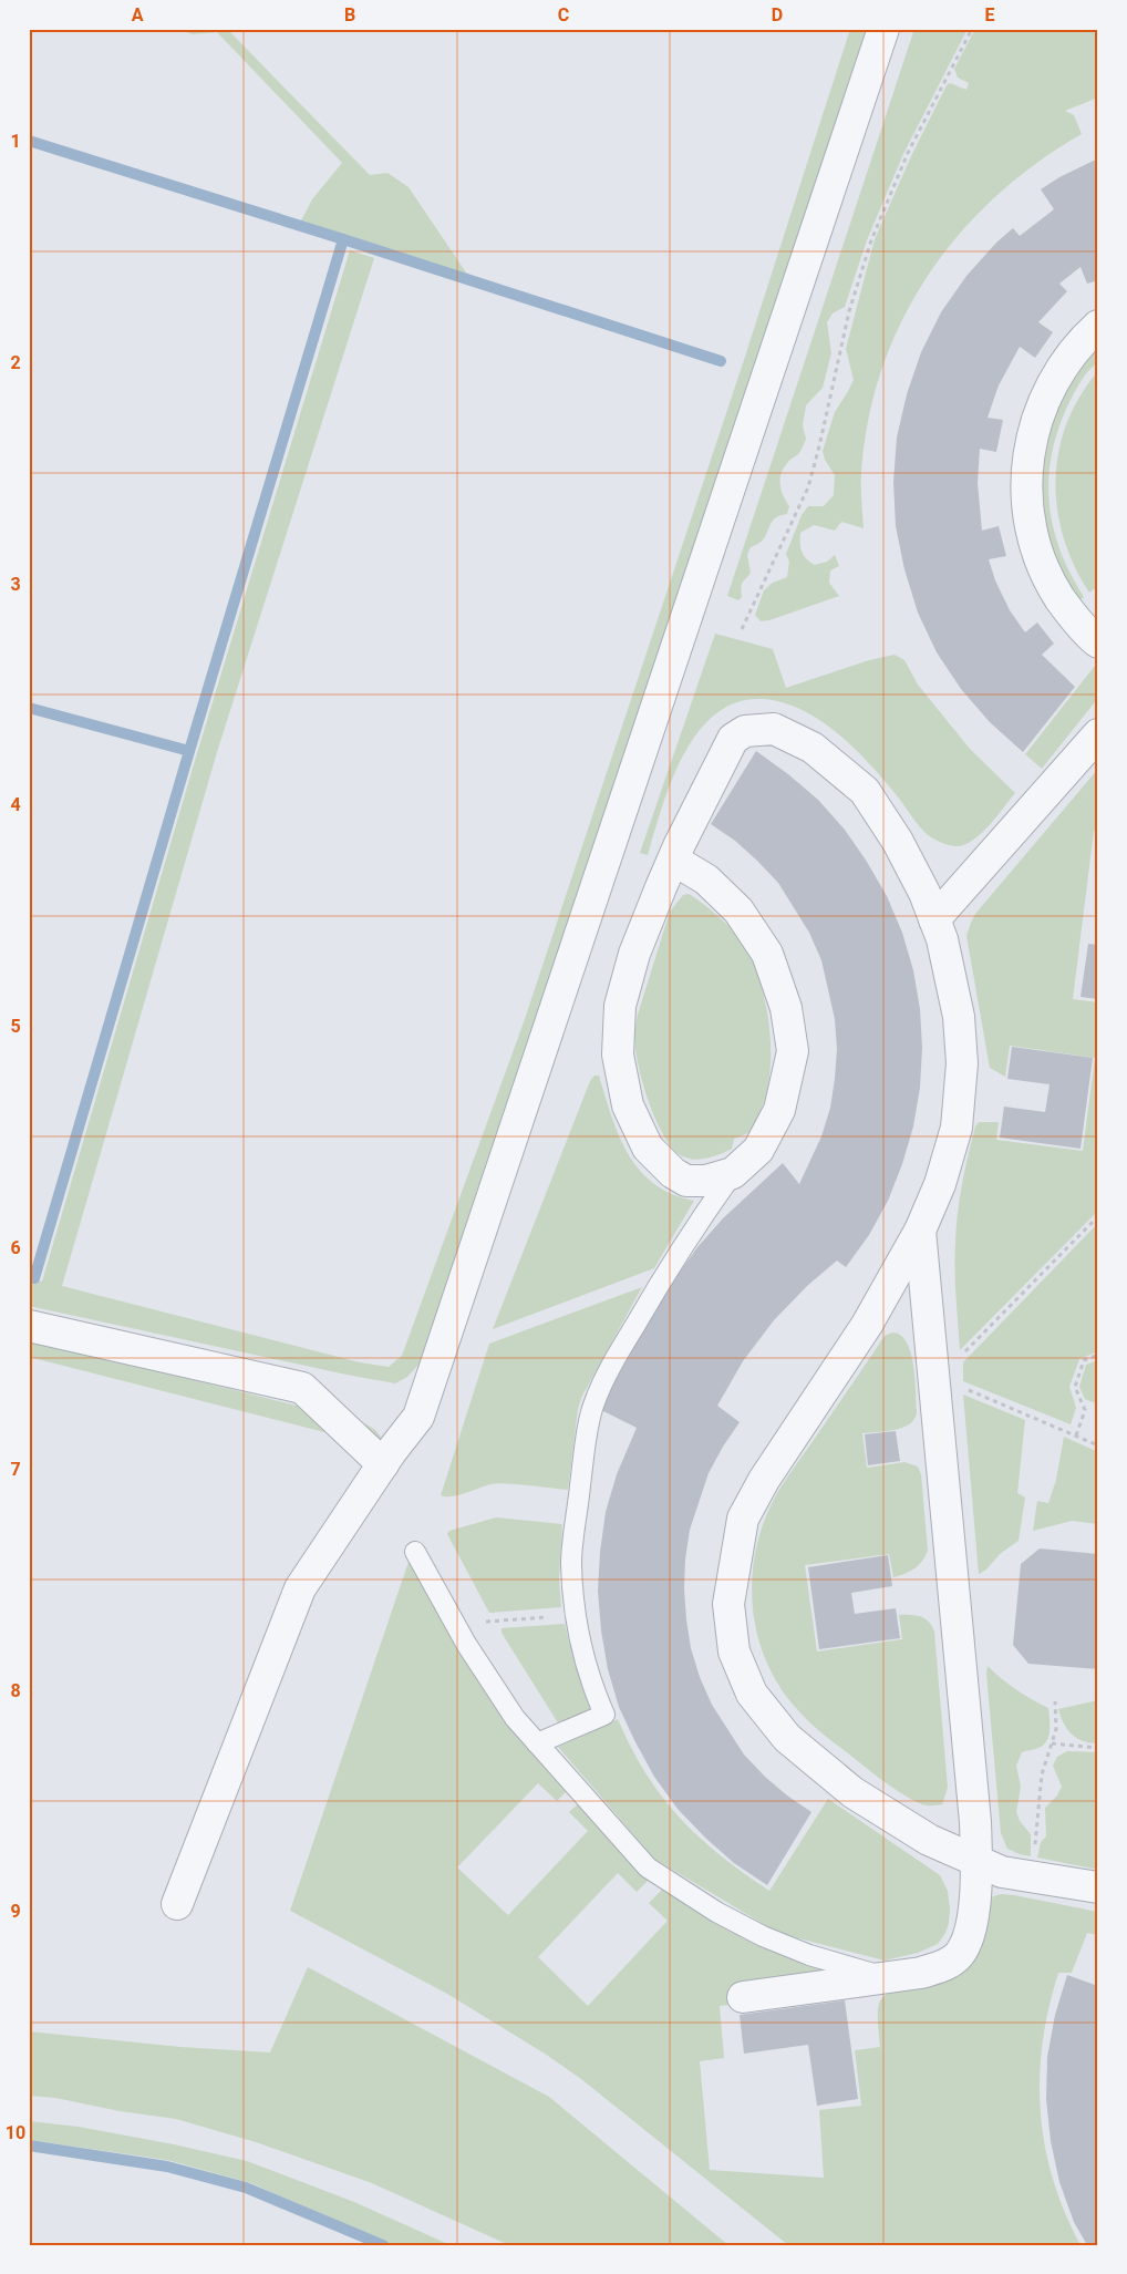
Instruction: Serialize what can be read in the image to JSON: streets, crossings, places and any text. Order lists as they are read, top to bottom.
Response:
{
  "grid": {
    "columns": [
      "A",
      "B",
      "C",
      "D",
      "E"
    ],
    "rows": [
      "1",
      "2",
      "3",
      "4",
      "5",
      "6",
      "7",
      "8",
      "9",
      "10"
    ]
  }
}
